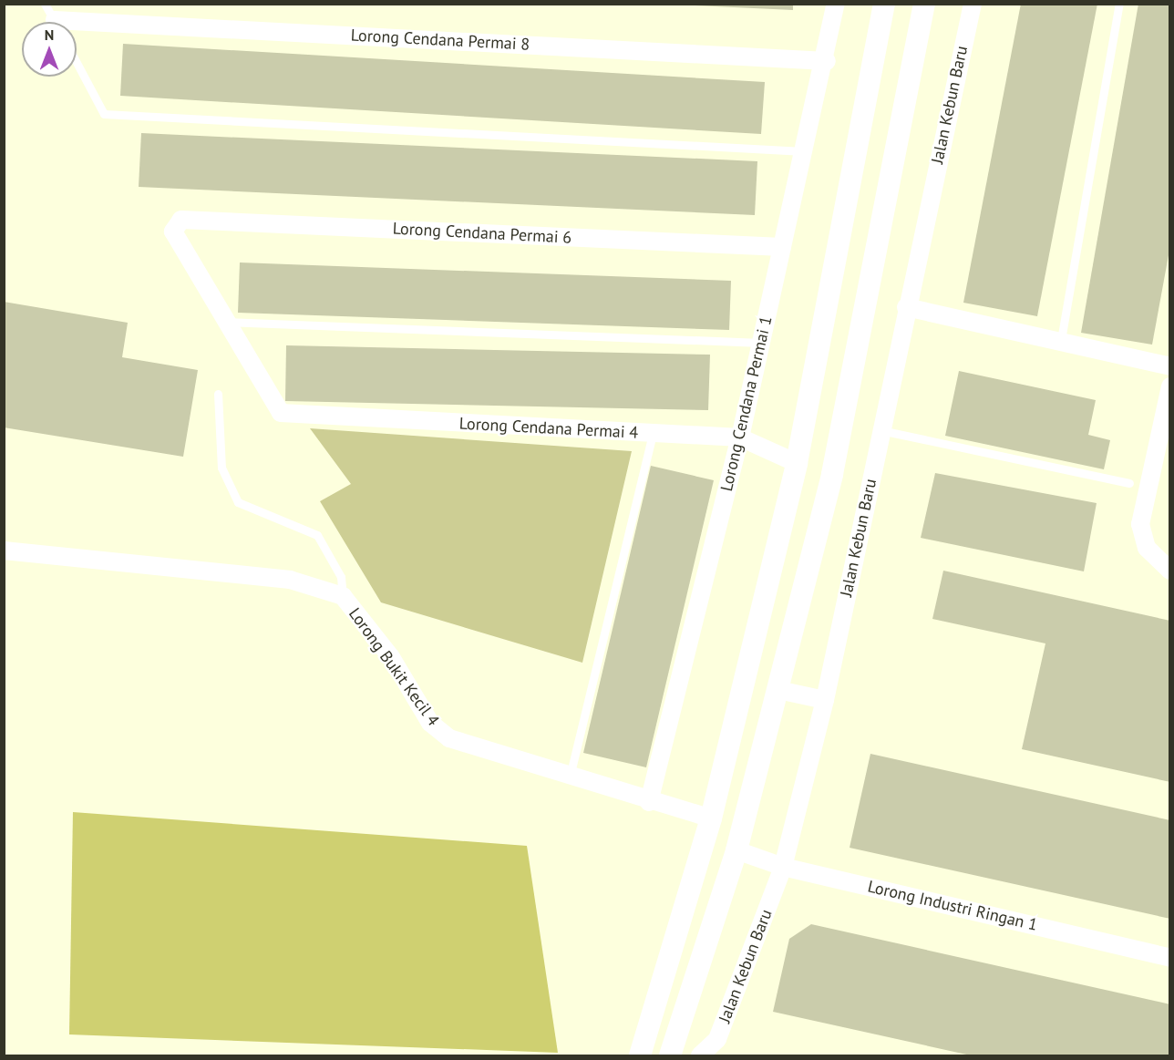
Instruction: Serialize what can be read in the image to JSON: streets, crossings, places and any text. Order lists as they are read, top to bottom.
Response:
{
  "streets": {
    "street": [
      "Lorong Cendana Permai 8",
      "Jalan Kebun Baru",
      "Lorong Cendana Permai 6",
      "Lorong Cendana Permai 1",
      "Lorong Cendana Permai 4",
      "Lorong Bukit Kecil 4",
      "Lorong Industri Ringan 1"
    ]
  },
  "crossings": [
    ["Lorong Cendana Permai 8", "Lorong Cendana Permai 1"],
    ["Jalan Kebun Baru", "Lorong Industri Ringan 1"],
    ["Lorong Cendana Permai 6", "Lorong Cendana Permai 1"],
    ["Lorong Cendana Permai 6", "Lorong Cendana Permai 4"],
    ["Lorong Cendana Permai 1", "Lorong Cendana Permai 4"],
    ["Lorong Cendana Permai 1", "Lorong Bukit Kecil 4"]
  ],
  "north": "top"
}
